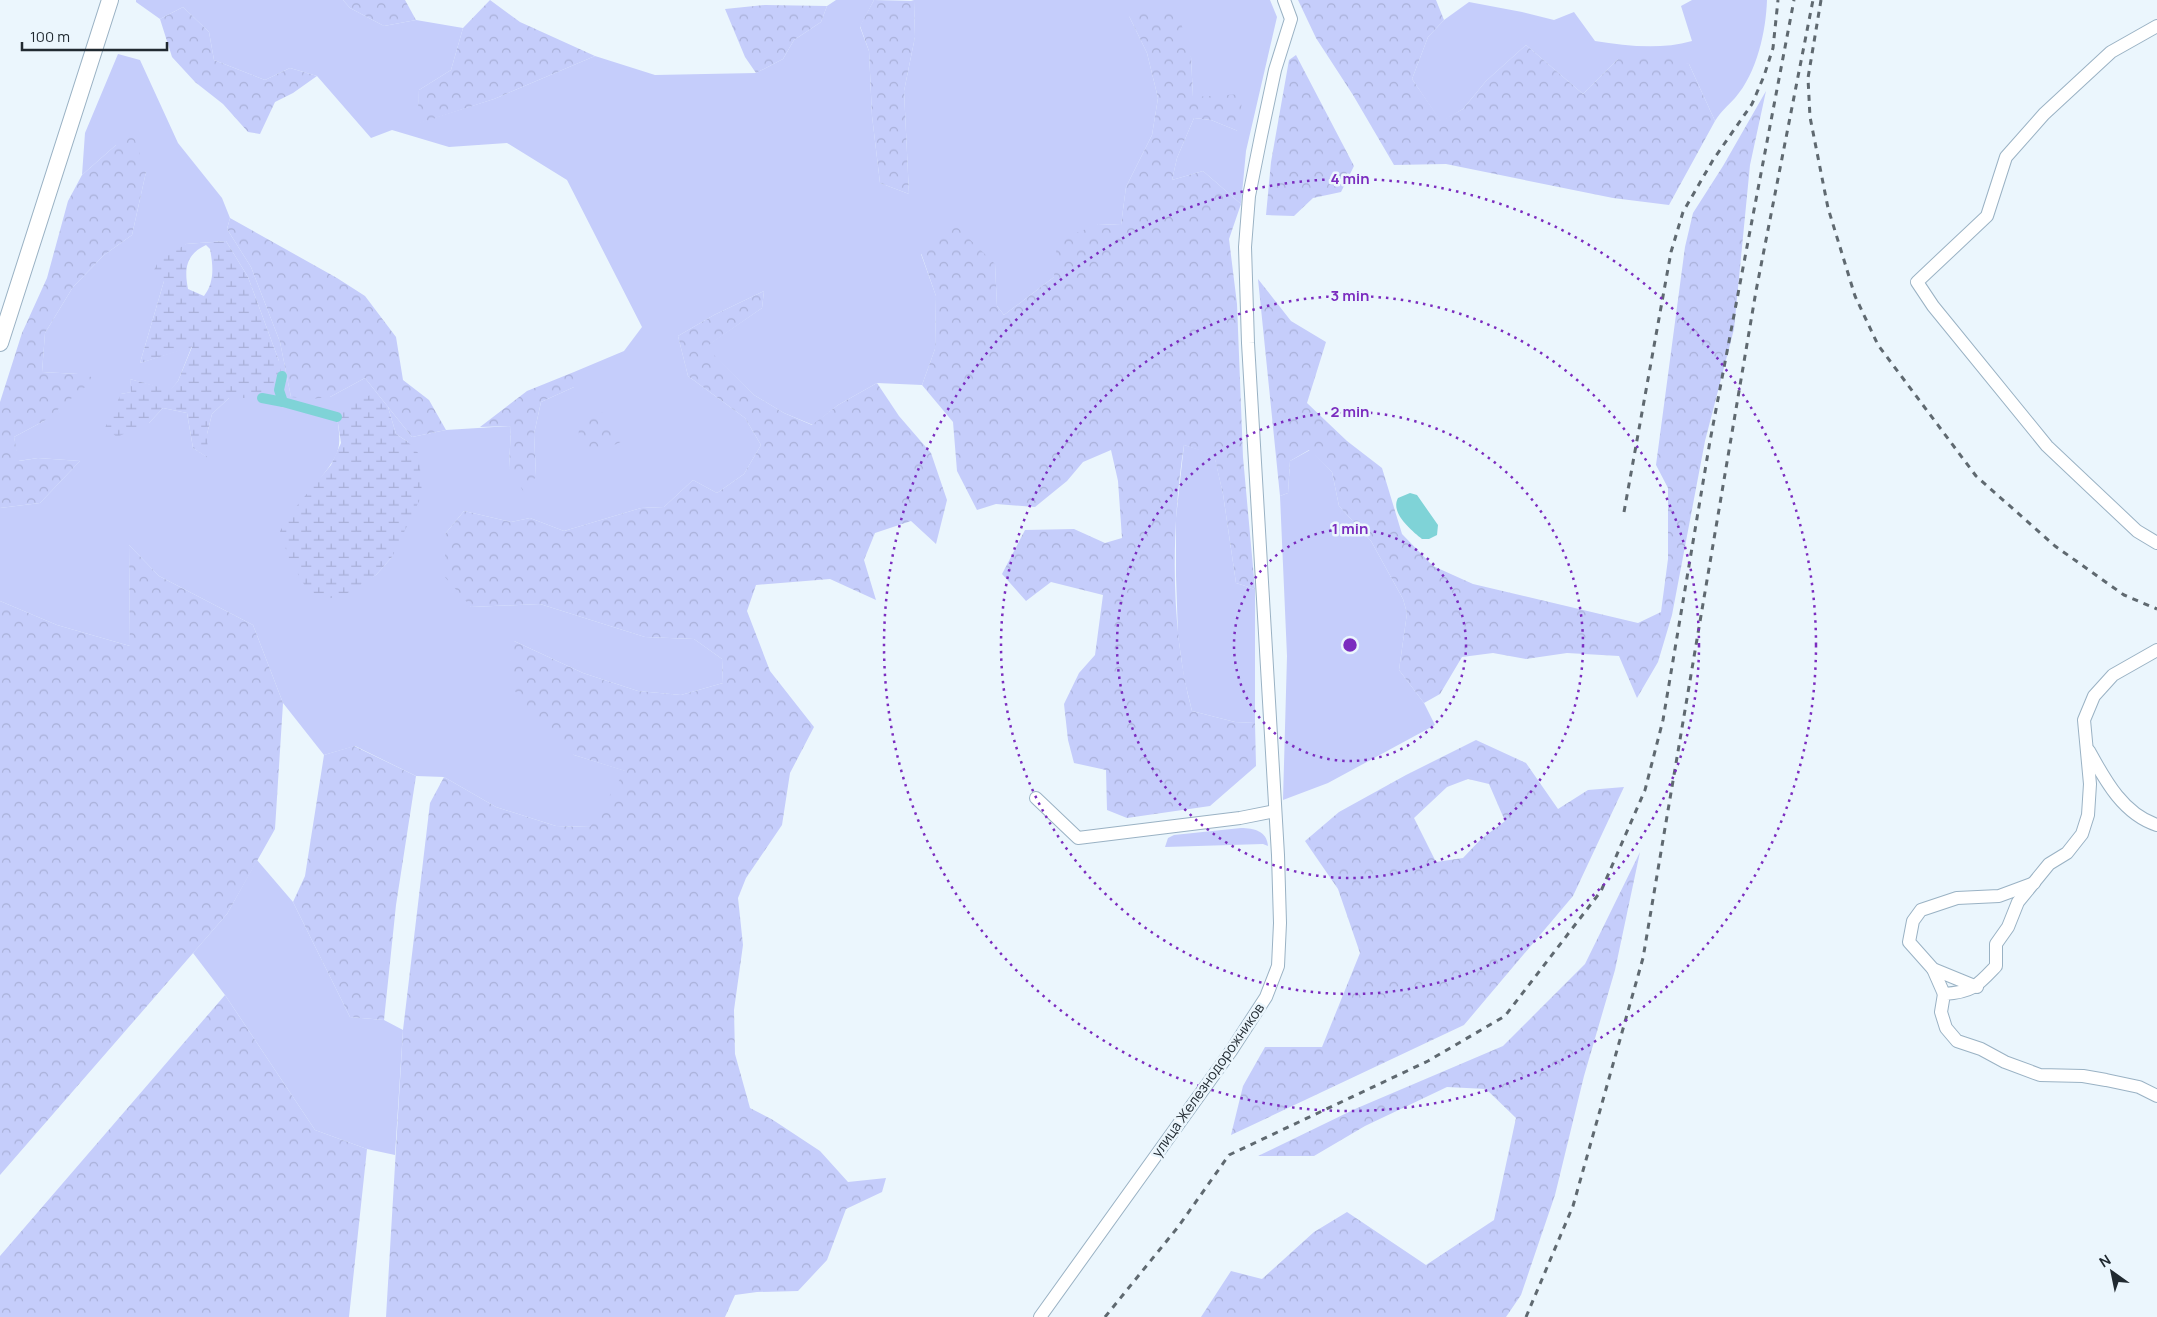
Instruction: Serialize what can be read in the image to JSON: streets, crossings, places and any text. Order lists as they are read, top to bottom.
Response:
{
  "streets": {
    "street": ["улица Железнодорожников"]
  },
  "scale_bar": "100 m",
  "north": "top left",
  "rings": [
    "4 min",
    "3 min",
    "2 min",
    "1 min"
  ]
}
